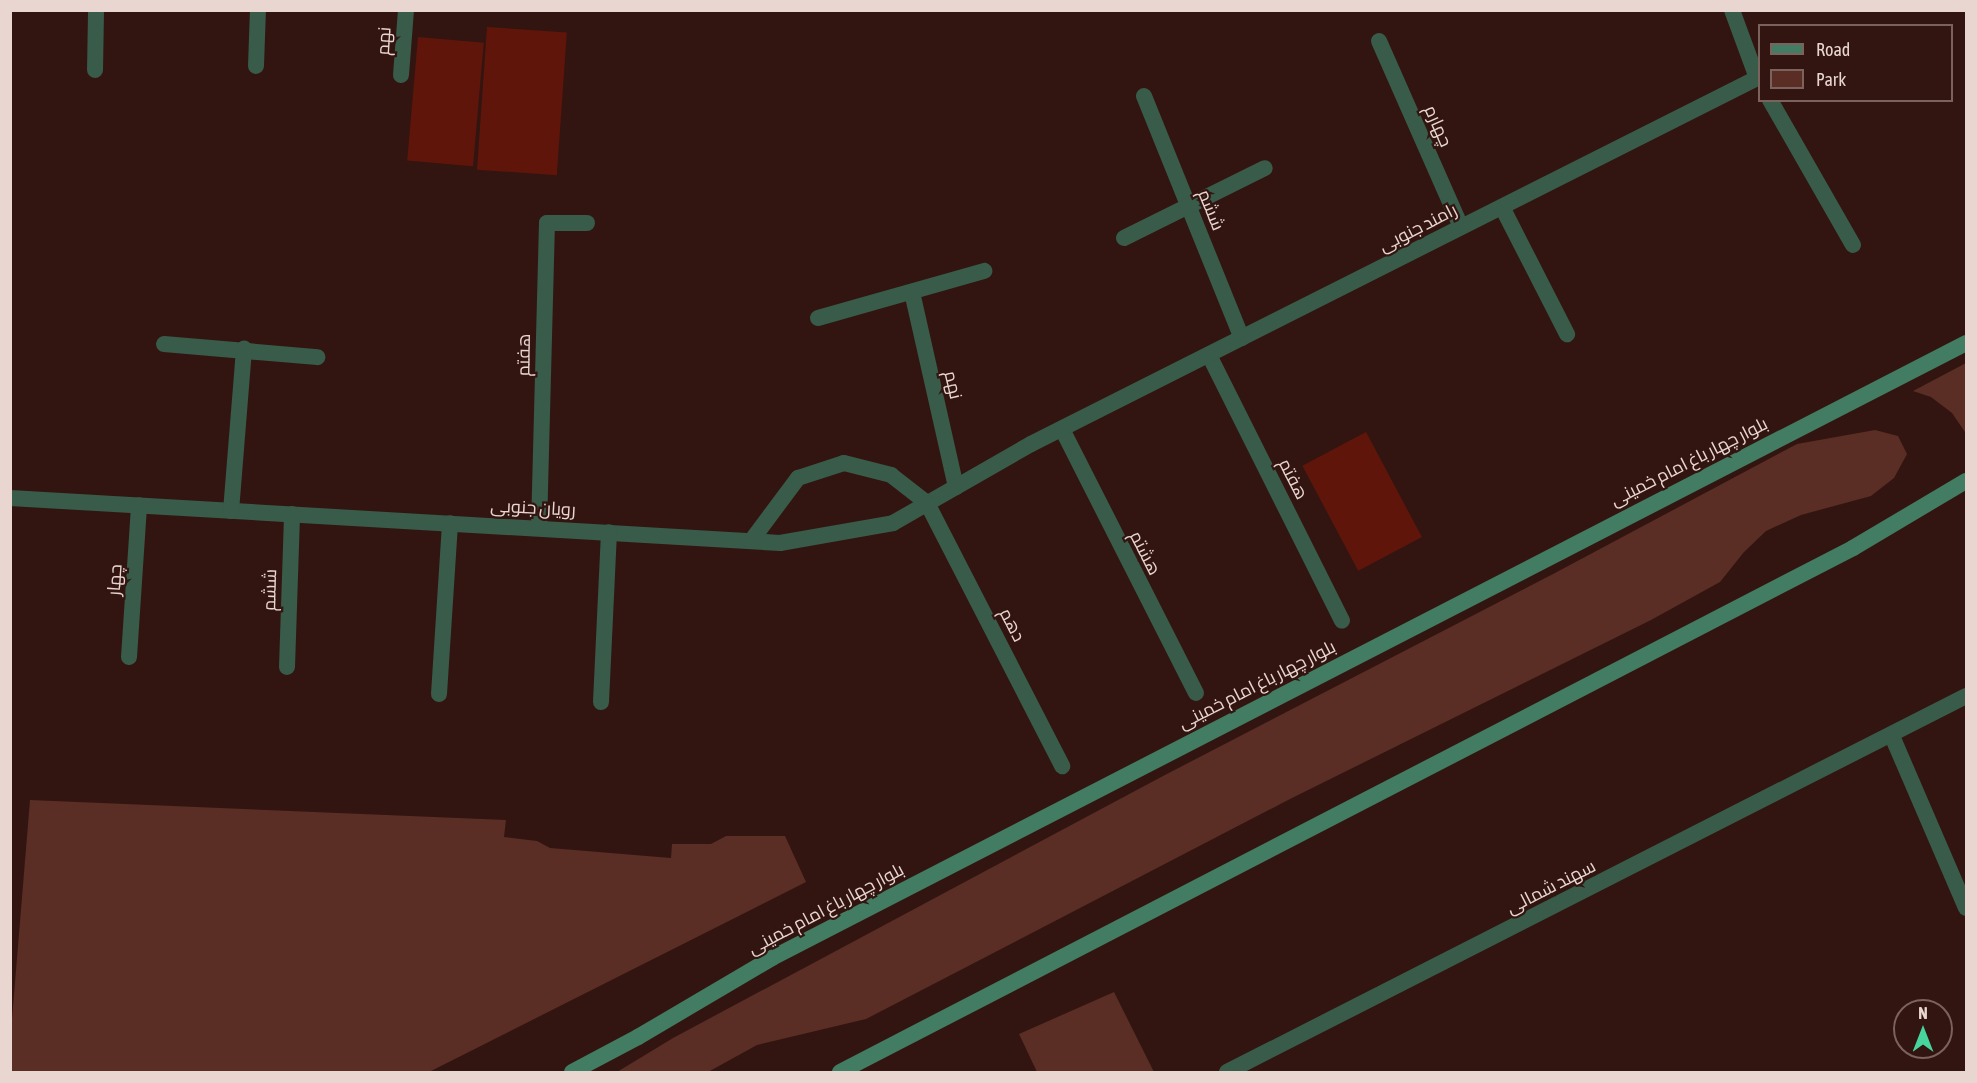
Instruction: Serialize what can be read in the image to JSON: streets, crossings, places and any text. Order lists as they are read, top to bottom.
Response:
{
  "streets": {
    "main road": ["بلوار چهار باغ امام خمینی"],
    "street": [
      "نهم",
      "چهارم",
      "ششم",
      "رامند جنوبی",
      "هفتم",
      "رویان جنوبی",
      "هشتم",
      "چهار",
      "دهم",
      "سهند شمالی"
    ]
  },
  "crossings": [
    ["نهم", "رویان جنوبی"],
    ["چهارم", "رامند جنوبی"],
    ["ششم", "رامند جنوبی"],
    ["ششم", "رویان جنوبی"],
    ["رامند جنوبی", "هفتم"],
    ["رامند جنوبی", "رویان جنوبی"],
    ["رامند جنوبی", "هشتم"],
    ["هفتم", "رویان جنوبی"],
    ["رویان جنوبی", "چهار"],
    ["رویان جنوبی", "دهم"]
  ],
  "legend": ["Road", "Park"],
  "north": "top"
}
